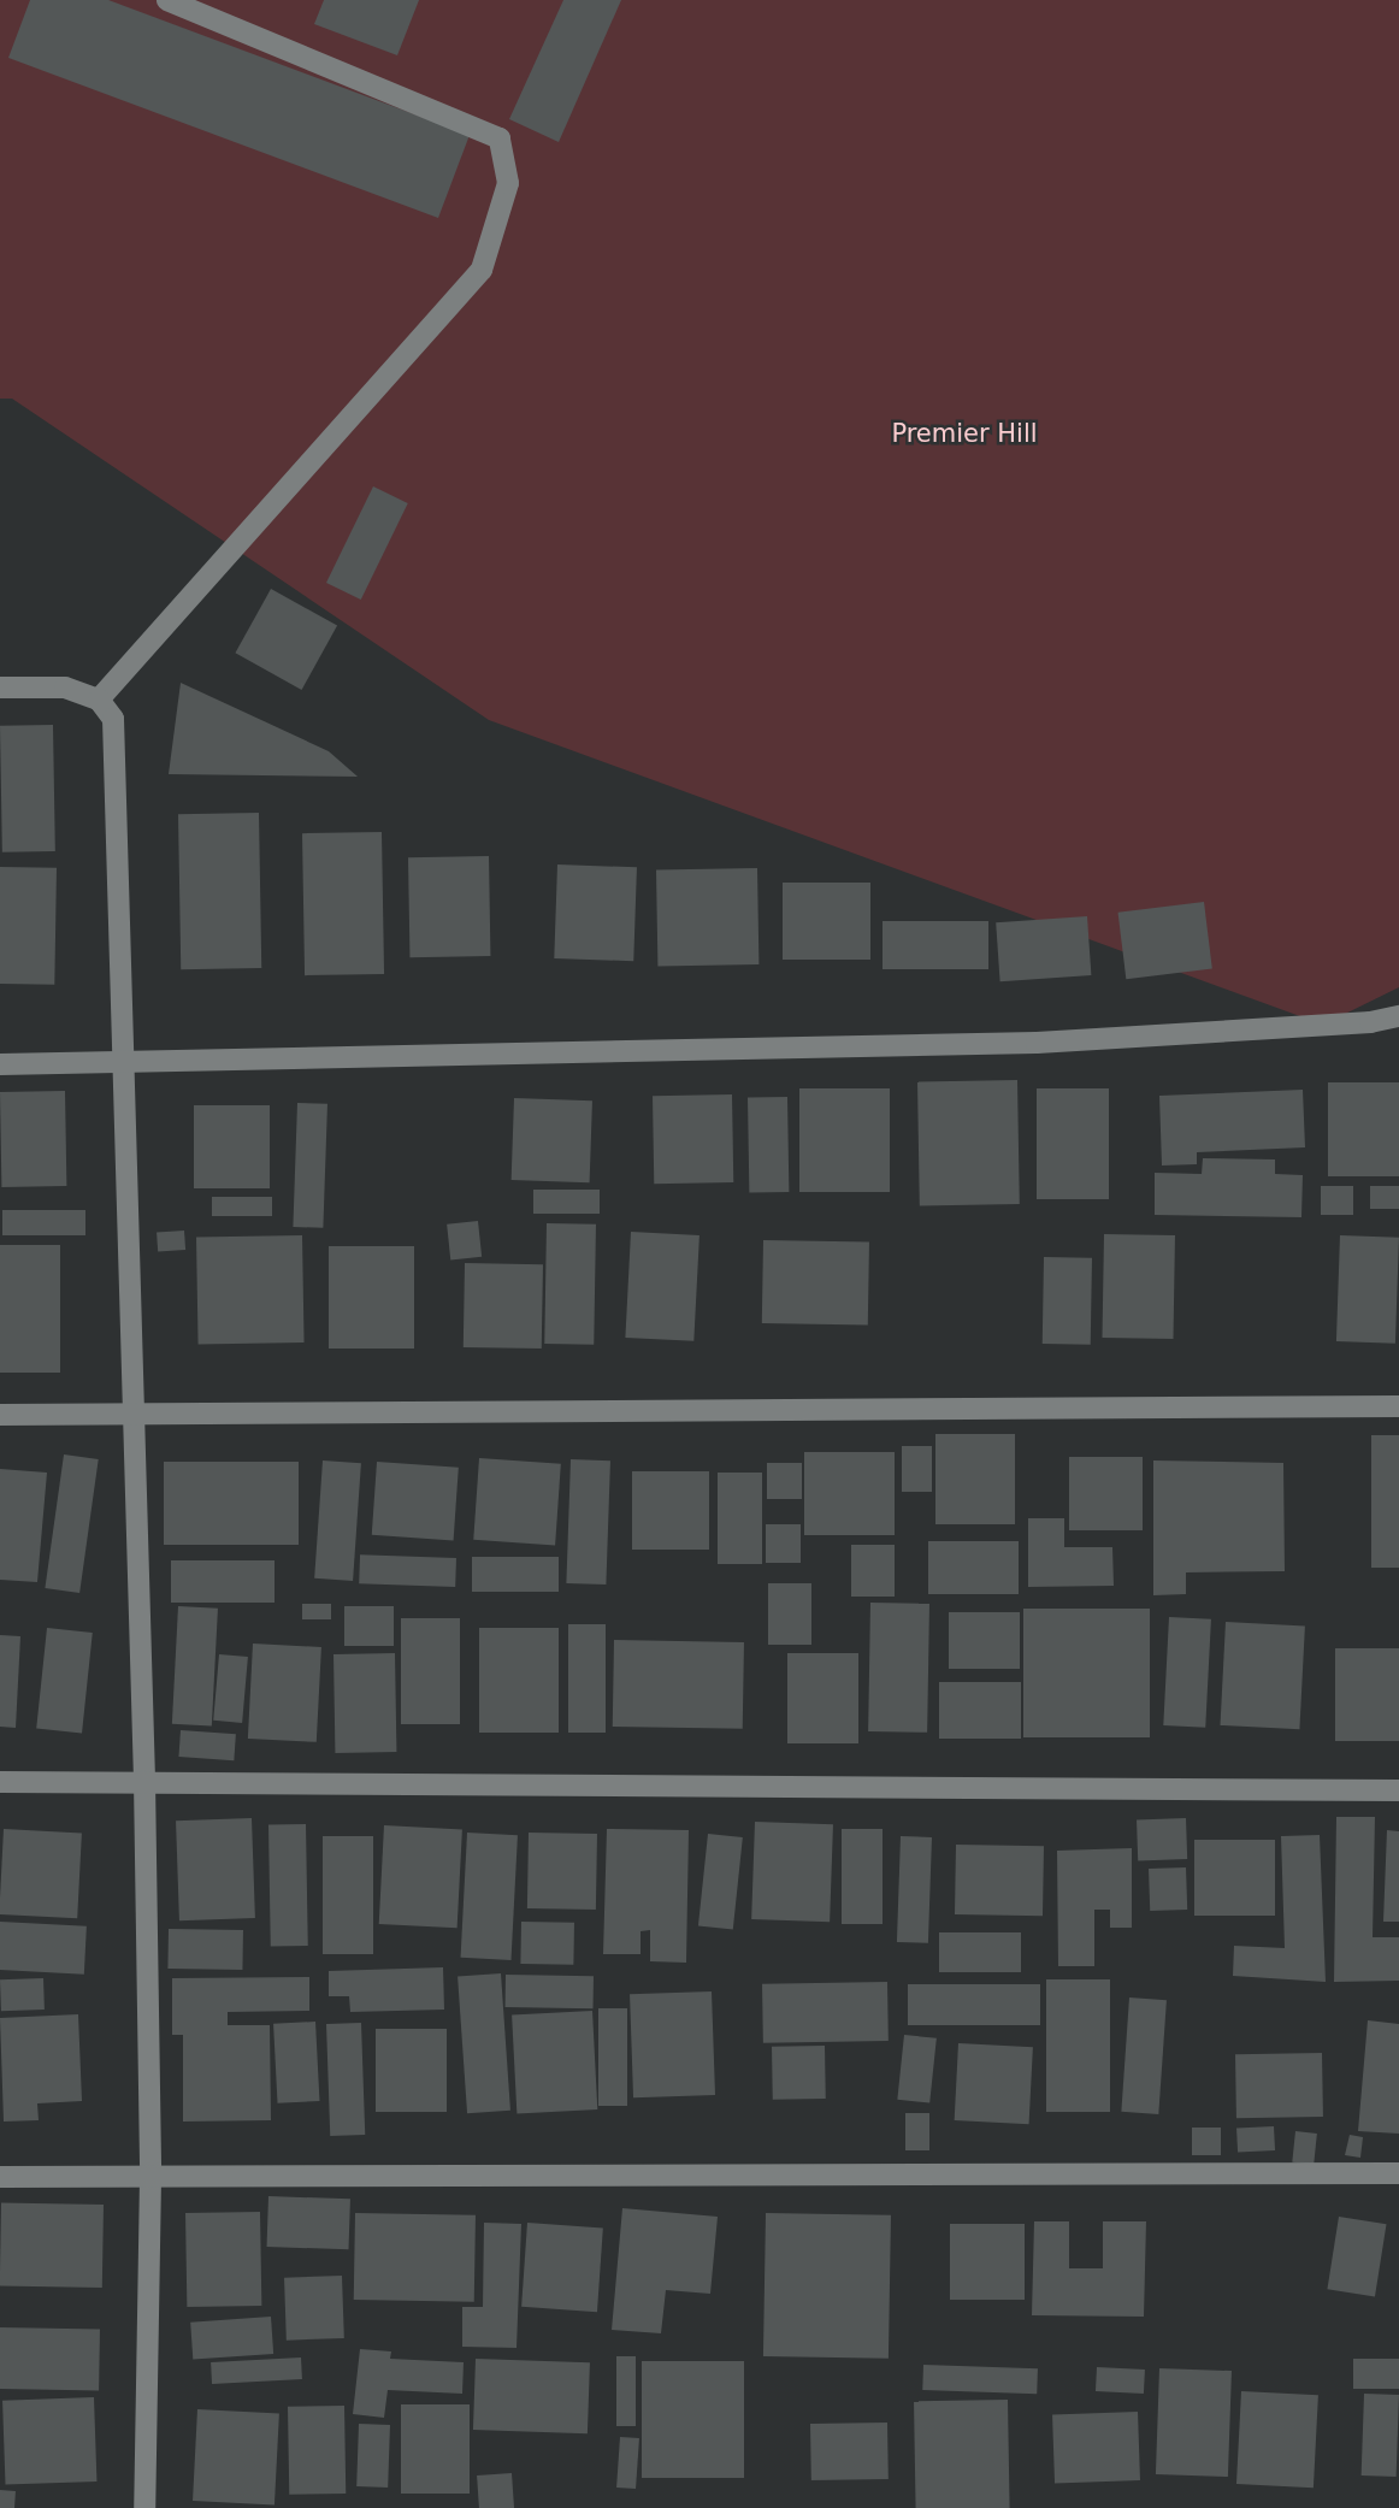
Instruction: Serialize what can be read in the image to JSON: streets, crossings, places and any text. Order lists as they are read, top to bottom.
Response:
{
  "parks": ["Premier Hill"]
}
